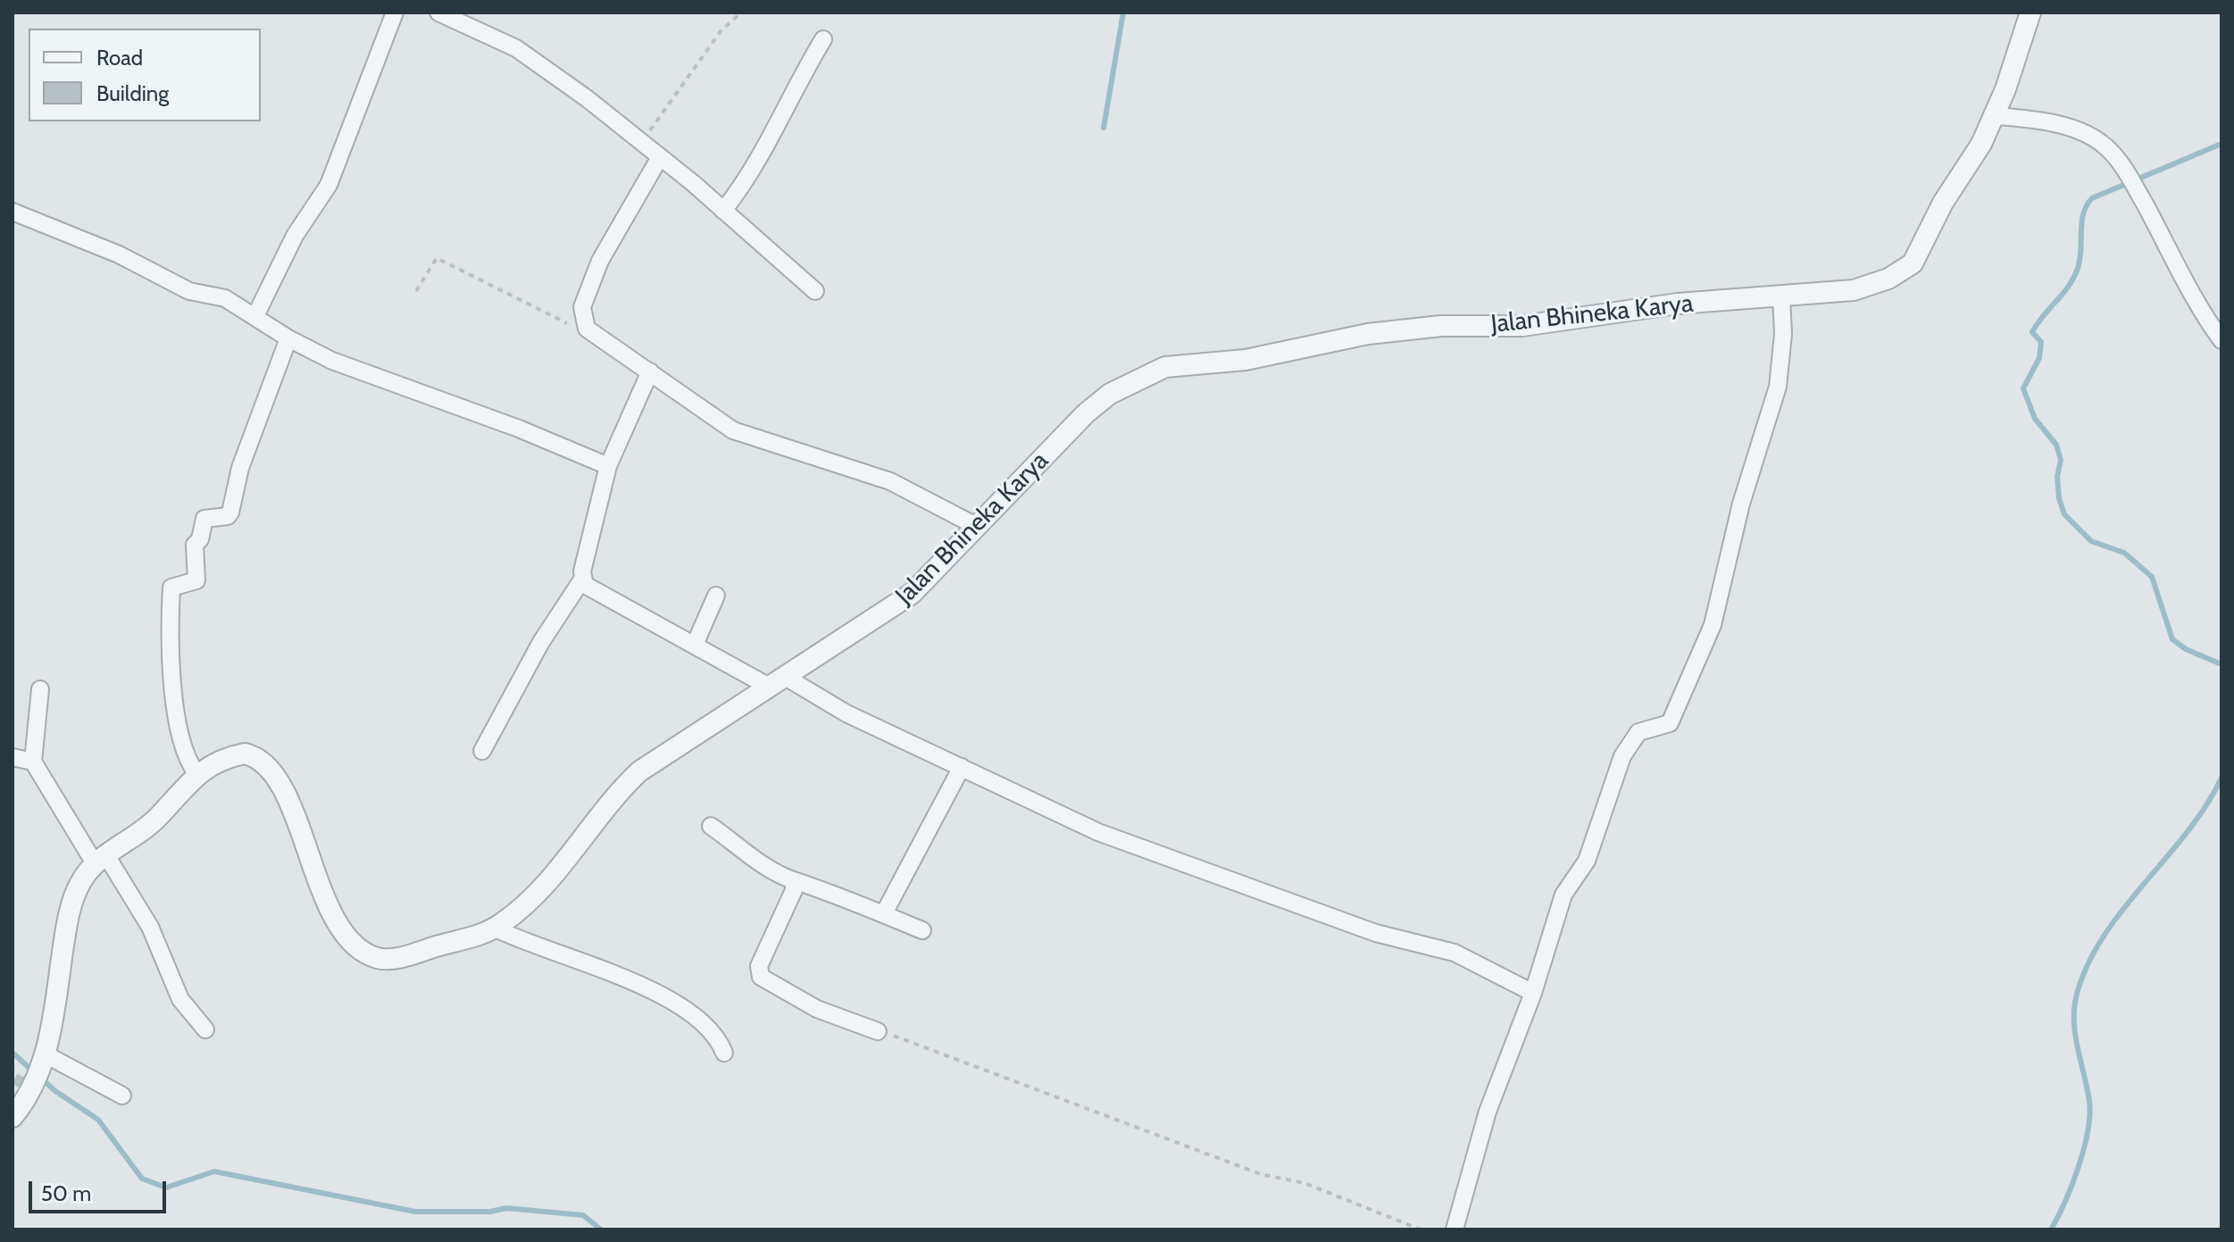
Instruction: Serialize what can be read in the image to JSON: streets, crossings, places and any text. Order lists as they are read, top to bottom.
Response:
{
  "streets": {
    "street": ["Jalan Bhineka Karya"]
  },
  "legend": ["Road", "Building"],
  "scale_bar": "50 m"
}
